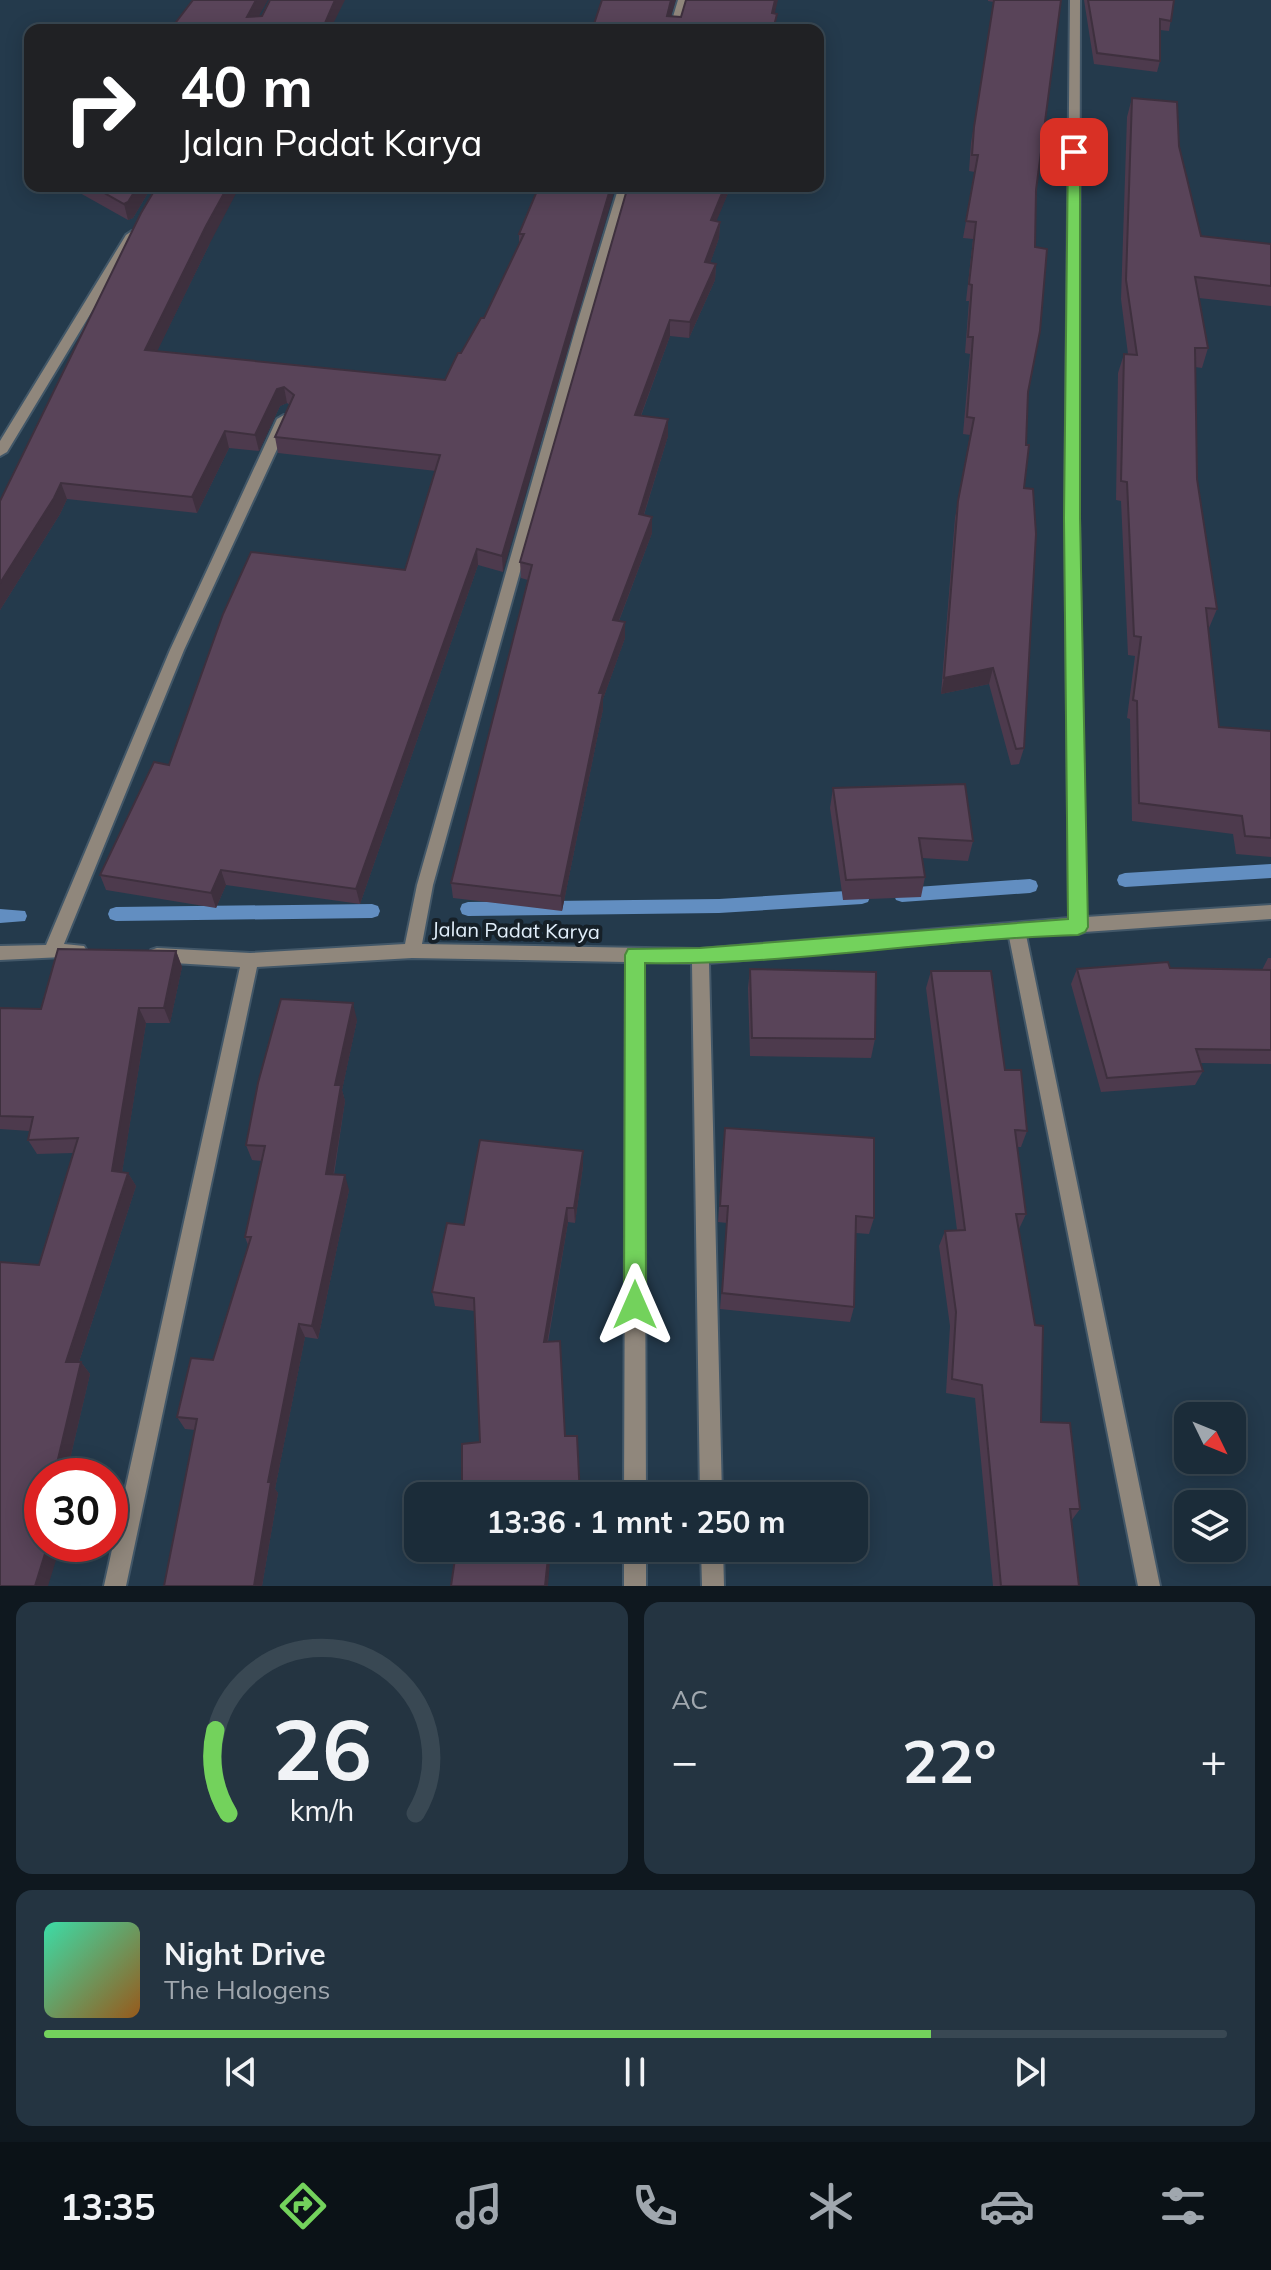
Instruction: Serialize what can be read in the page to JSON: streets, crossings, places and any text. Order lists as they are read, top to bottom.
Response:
{
  "streets": {
    "street": ["Jalan Padat Karya"]
  },
  "north": "bottom right",
  "page": {
    "turn": ["40 m", "Jalan Padat Karya"],
    "limit": "30",
    "trip": "13:36 · 1 mnt · 250 m",
    "tile": "AC",
    "heat": ["−", "22°", "+"],
    "song": ["Night Drive", "The Halogens"],
    "tabs": "13:35",
    "gauge": ["26", "km/h"]
  }
}
